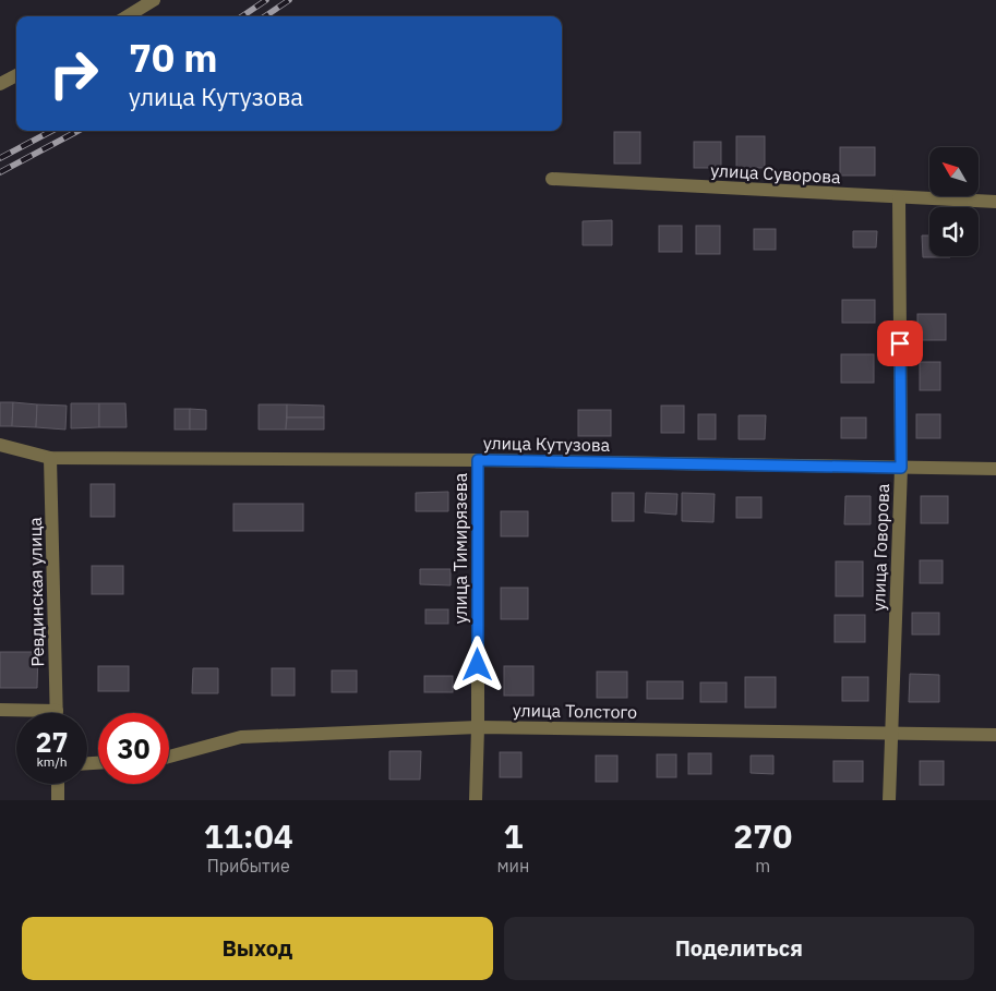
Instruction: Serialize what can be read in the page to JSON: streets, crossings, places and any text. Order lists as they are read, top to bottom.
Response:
{
  "streets": {
    "street": [
      "улица Суворова",
      "улица Кутузова",
      "улица Говорова",
      "улица Тимирязева",
      "Ревдинская улица",
      "улица Толстого"
    ]
  },
  "crossings": [
    ["улица Суворова", "улица Говорова"],
    ["улица Кутузова", "улица Говорова"],
    ["улица Кутузова", "улица Тимирязева"],
    ["улица Кутузова", "Ревдинская улица"],
    ["улица Говорова", "улица Толстого"],
    ["улица Тимирязева", "улица Толстого"]
  ],
  "north": "top left",
  "page": {
    "turn": ["70 m", "улица Кутузова"],
    "speed": "27 km/h",
    "limit": "30",
    "eta": [
      "11:04",
      "Прибытие",
      "1",
      "мин",
      "270",
      "m"
    ],
    "buttons": ["Выход", "Поделиться"]
  }
}
